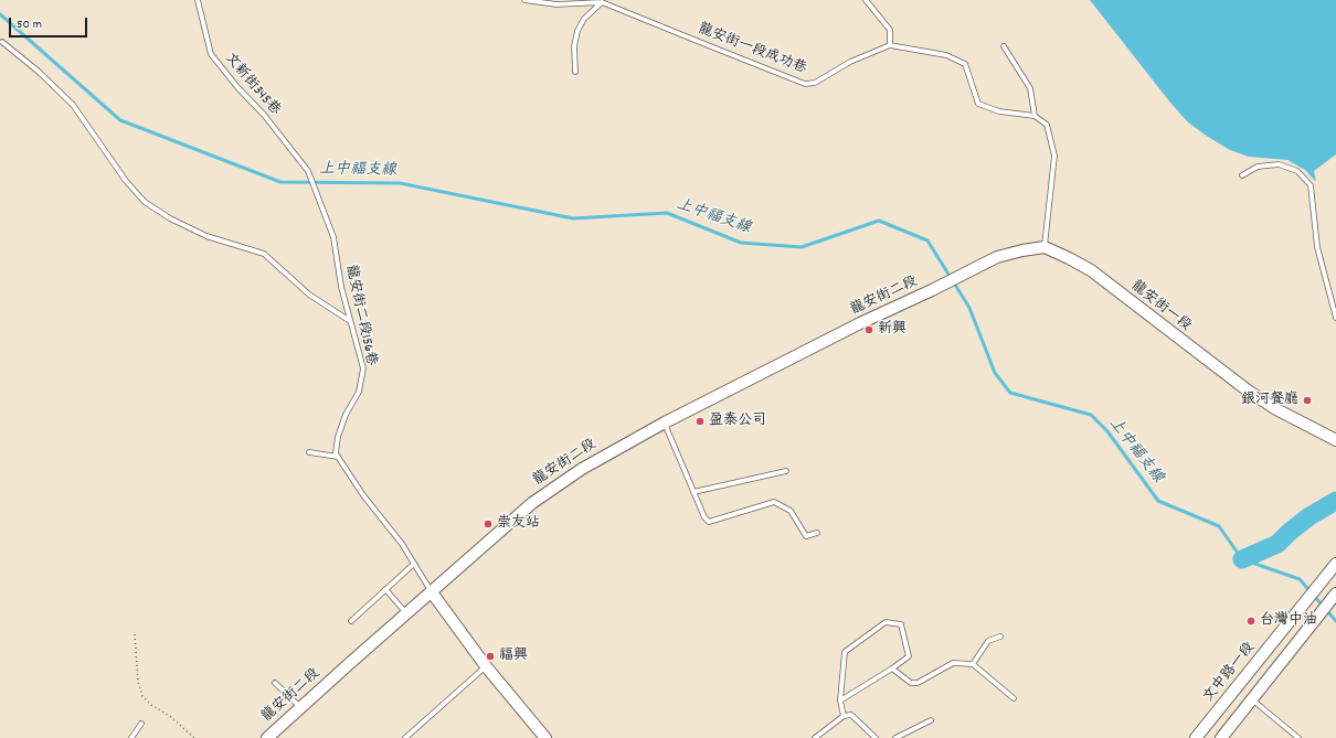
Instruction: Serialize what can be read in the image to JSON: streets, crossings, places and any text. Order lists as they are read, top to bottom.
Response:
{
  "streets": {
    "street": ["龍安街二段", "龍安街一段", "文中路一段"],
    "lane": ["龍安街一段成功巷", "文新街345巷", "龍安街二段156巷"]
  },
  "crossings": [
    ["文新街345巷", "龍安街二段156巷"],
    ["龍安街二段", "龍安街一段"]
  ],
  "water": ["上中福支線"],
  "places": [
    "新興",
    "銀河餐廳",
    "盈泰公司",
    "崇友站",
    "台灣中油",
    "福興"
  ],
  "scale_bar": "50 m"
}
